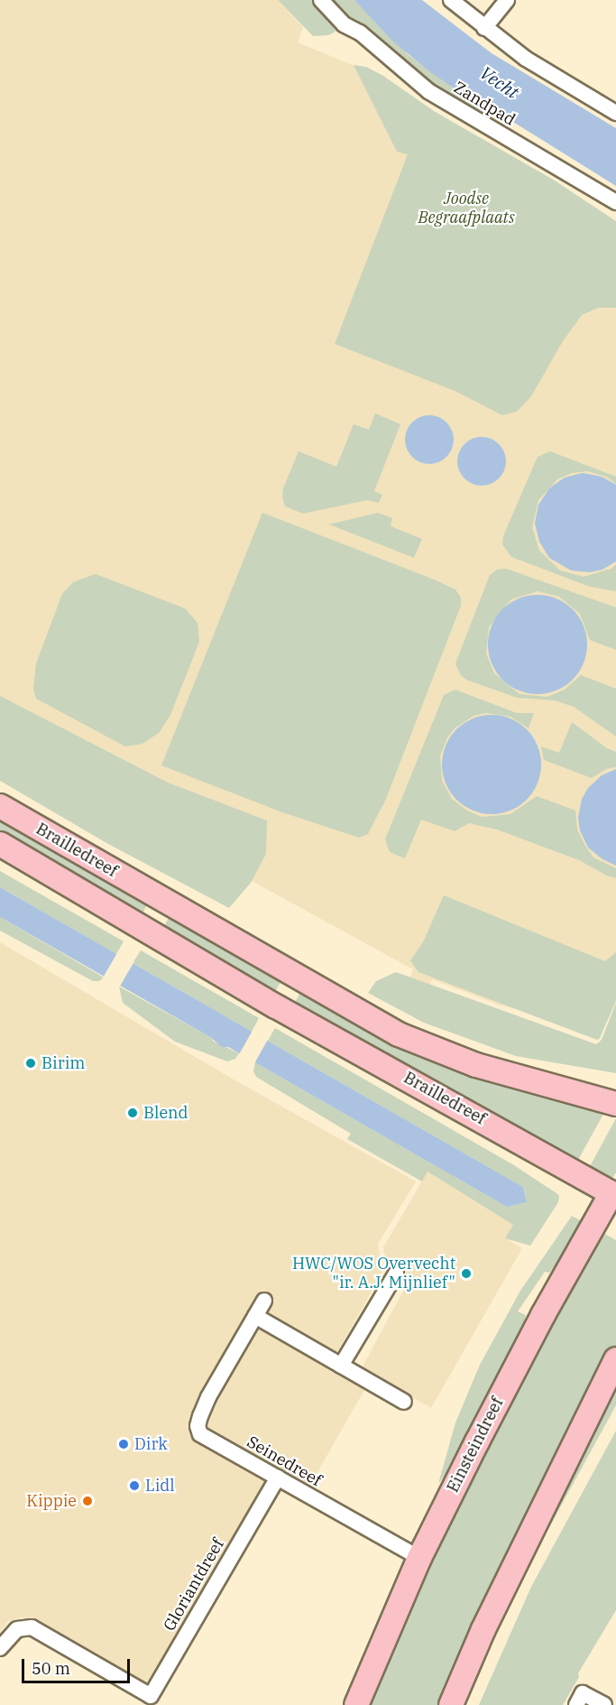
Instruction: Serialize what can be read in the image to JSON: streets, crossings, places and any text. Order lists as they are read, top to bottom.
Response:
{
  "streets": {
    "main road": ["Brailledreef", "Einsteindreef"],
    "street": ["Zandpad", "Seinedreef", "Gloriantdreef"]
  },
  "crossings": [
    ["Brailledreef", "Einsteindreef"],
    ["Einsteindreef", "Seinedreef"],
    ["Seinedreef", "Gloriantdreef"]
  ],
  "water": ["Vecht"],
  "parks": ["Joodse Begraafplaats"],
  "places": [
    "Birim",
    "Blend",
    "HWC/WOS Overvecht \"ir. A.J. Mijnlief\"",
    "Dirk",
    "Lidl",
    "Kippie"
  ],
  "scale_bar": "50 m"
}
